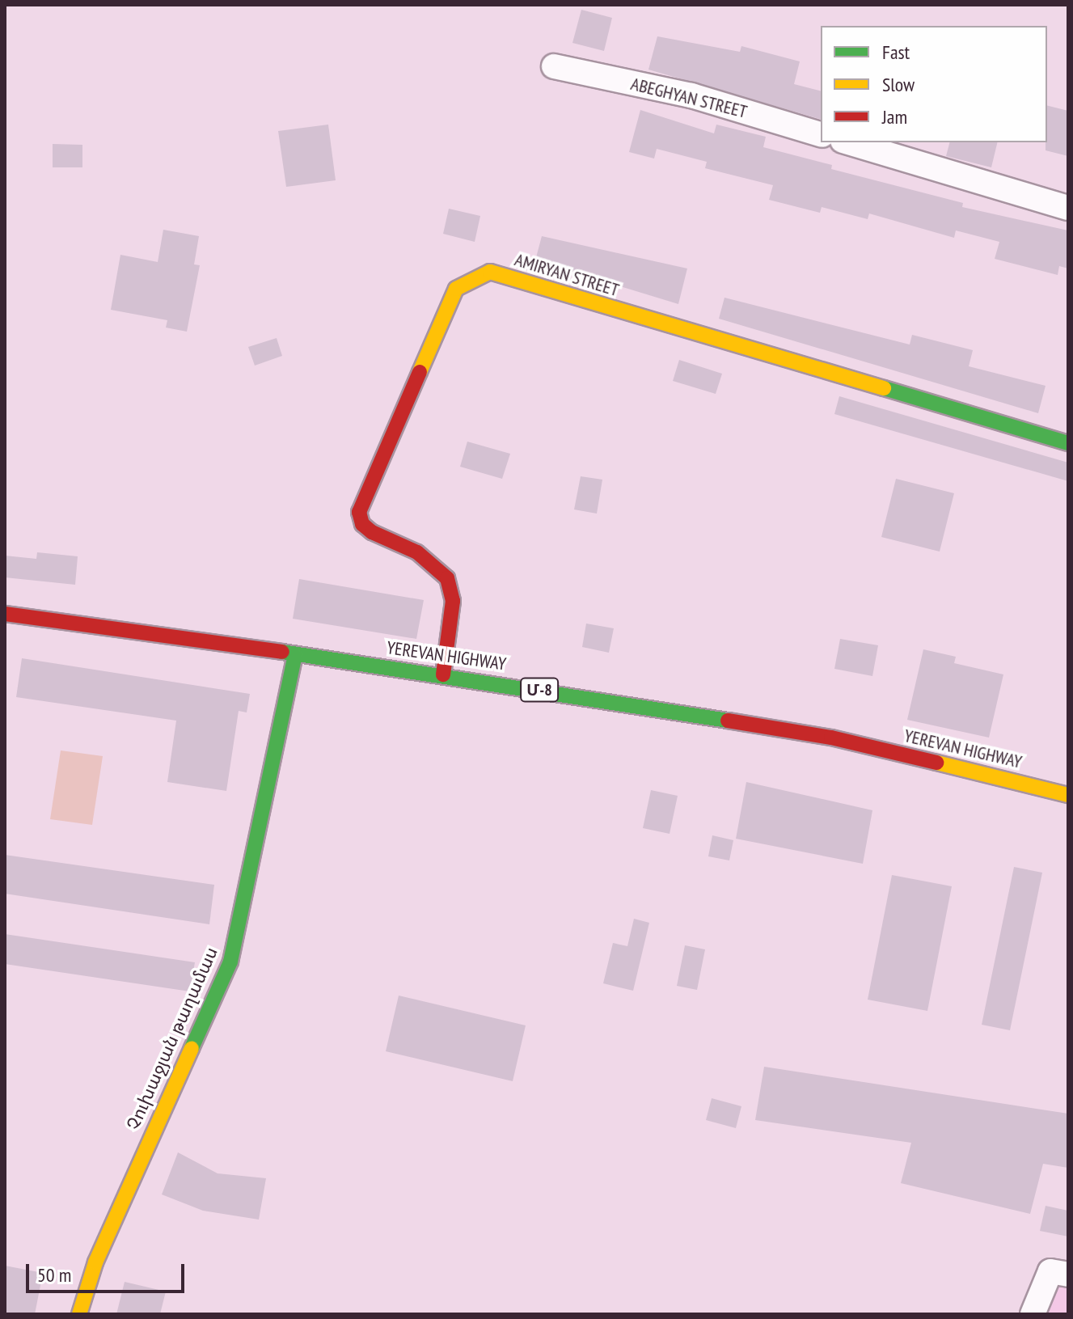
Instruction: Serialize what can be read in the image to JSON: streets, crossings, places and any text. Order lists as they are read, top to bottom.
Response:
{
  "streets": {
    "main road": [
      "AMIRYAN STREET",
      "YEREVAN HIGHWAY",
      "Մ-8",
      "Չուխաջյան թաղամաս"
    ],
    "street": ["ABEGHYAN STREET"]
  },
  "crossings": [
    ["AMIRYAN STREET", "YEREVAN HIGHWAY"],
    ["YEREVAN HIGHWAY", "Չուխաջյան թաղամաս"]
  ],
  "legend": ["Fast", "Slow", "Jam"],
  "scale_bar": "50 m"
}
